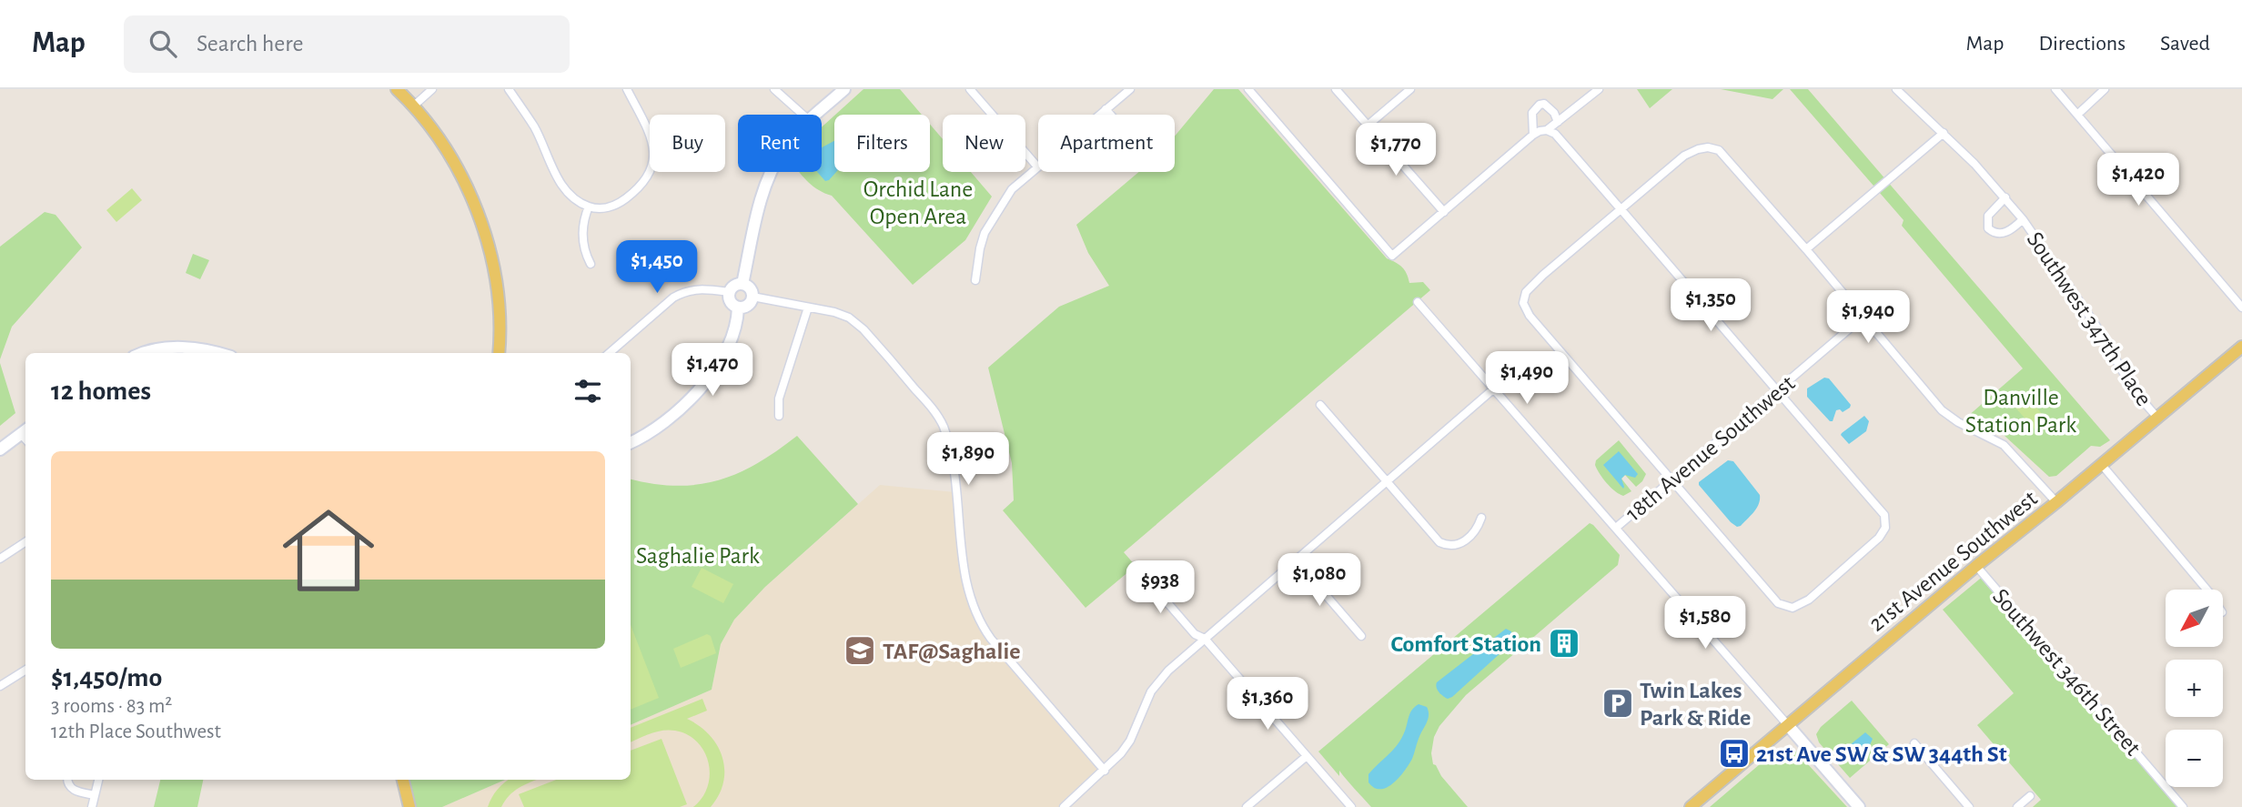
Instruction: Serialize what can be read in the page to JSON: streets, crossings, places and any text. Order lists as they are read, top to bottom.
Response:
{
  "streets": {
    "main road": ["21st Avenue Southwest"],
    "street": ["Southwest 347th Place", "18th Avenue Southwest", "Southwest 346th Street"]
  },
  "crossings": [
    ["Southwest 347th Place", "21st Avenue Southwest"],
    ["21st Avenue Southwest", "Southwest 346th Street"]
  ],
  "parks": ["Orchid Lane Open Area", "Danville Station Park", "Saghalie Park"],
  "places": {
    "building": ["Comfort Station"],
    "school or university": ["TAF@Saghalie"],
    "parking": ["Twin Lakes Park & Ride"],
    "bus stop": ["21st Ave SW & SW 344th St"]
  },
  "north": "bottom left",
  "page": {
    "header": "Map",
    "search": "Search here",
    "nav": ["Map", "Directions", "Saved"],
    "chip": [
      "Buy",
      "Rent",
      "Filters",
      "New",
      "Apartment"
    ],
    "price": [
      "$1,770",
      "$1,420",
      "$1,450",
      "$1,350",
      "$1,940",
      "$1,470",
      "$1,490",
      "$1,890",
      "$1,080",
      "$938",
      "$1,580",
      "$1,360"
    ],
    "heading": "12 homes",
    "list": [
      {
        "name": "$1,450/mo",
        "note": "3 rooms · 83 m² · 12th Place Southwest"
      }
    ],
    "map_buttons": ["+", "−"]
  }
}
